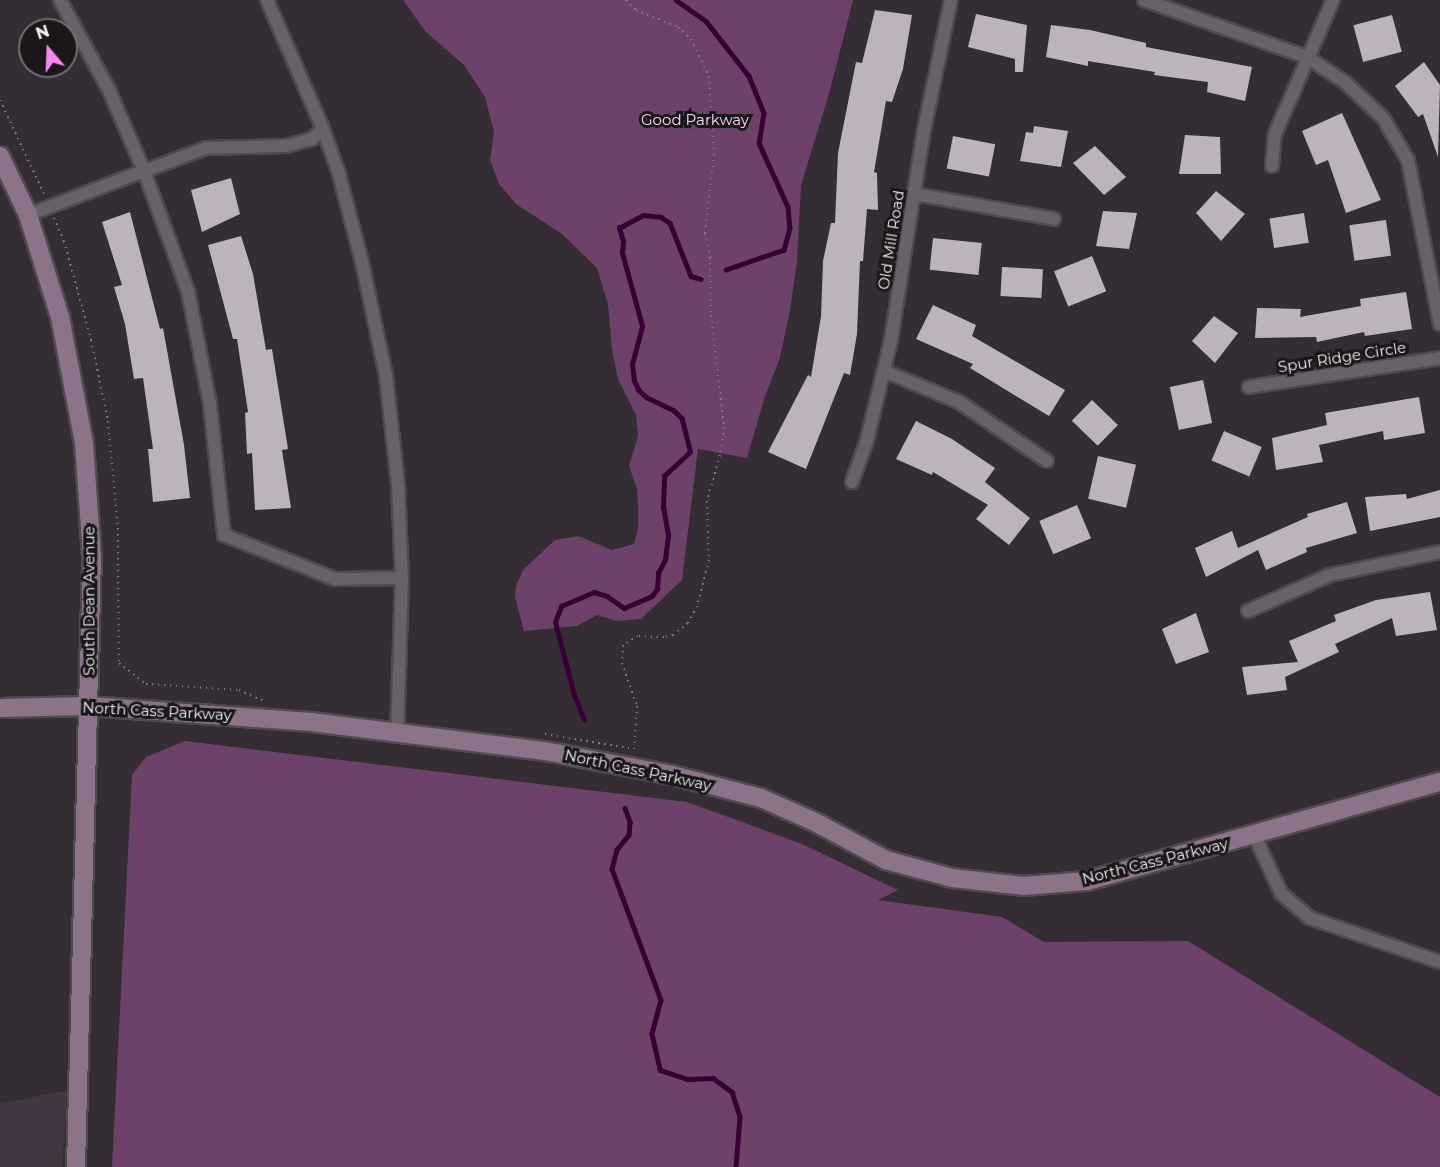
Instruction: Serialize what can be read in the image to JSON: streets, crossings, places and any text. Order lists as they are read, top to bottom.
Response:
{
  "streets": {
    "street": [
      "Old Mill Road",
      "Spur Ridge Circle",
      "South Dean Avenue",
      "North Cass Parkway"
    ]
  },
  "crossings": [
    ["South Dean Avenue", "North Cass Parkway"]
  ],
  "parks": ["Good Parkway"],
  "north": "top"
}
